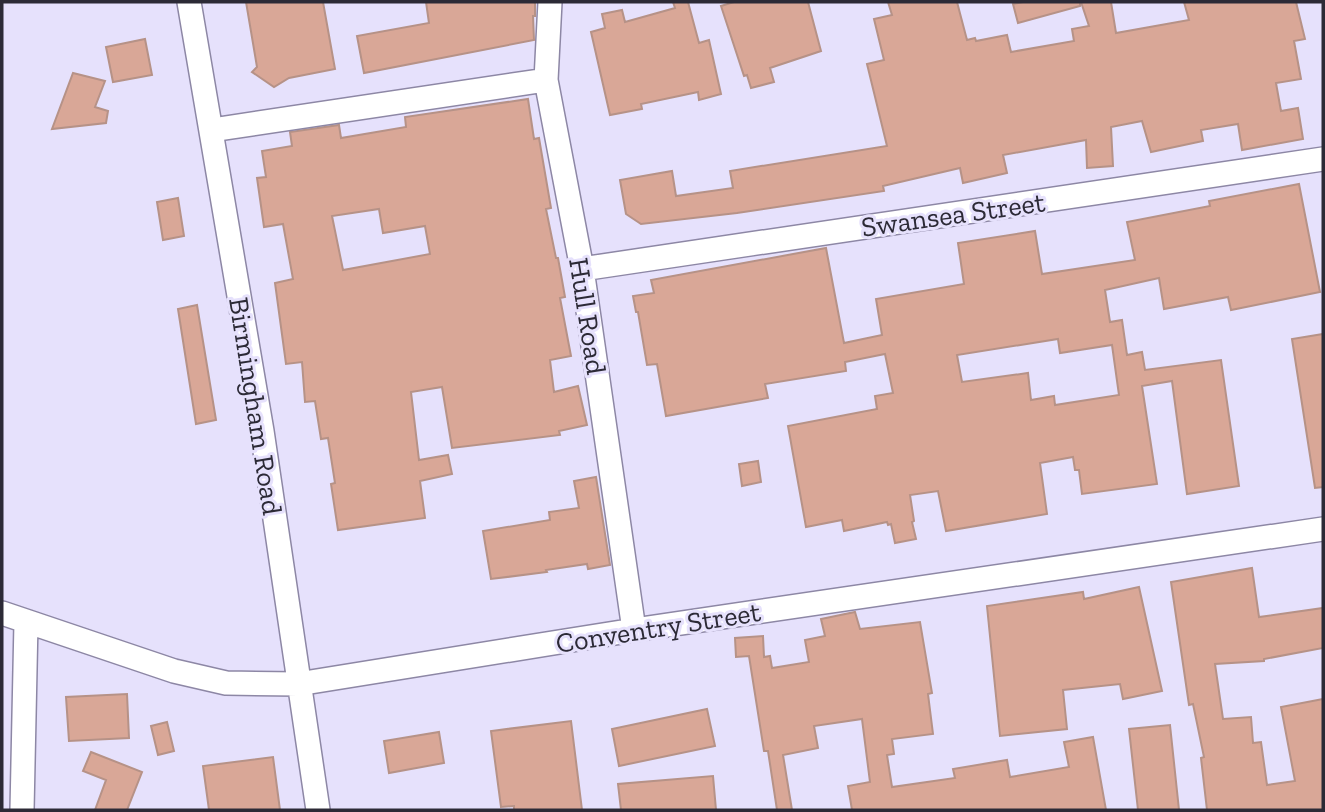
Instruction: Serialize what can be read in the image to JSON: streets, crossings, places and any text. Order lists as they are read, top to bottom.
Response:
{
  "streets": {
    "street": [
      "Swansea Street",
      "Hull Road",
      "Birmingham Road",
      "Conventry Street"
    ]
  },
  "crossings": [
    ["Swansea Street", "Hull Road"],
    ["Hull Road", "Conventry Street"],
    ["Birmingham Road", "Conventry Street"]
  ]
}
